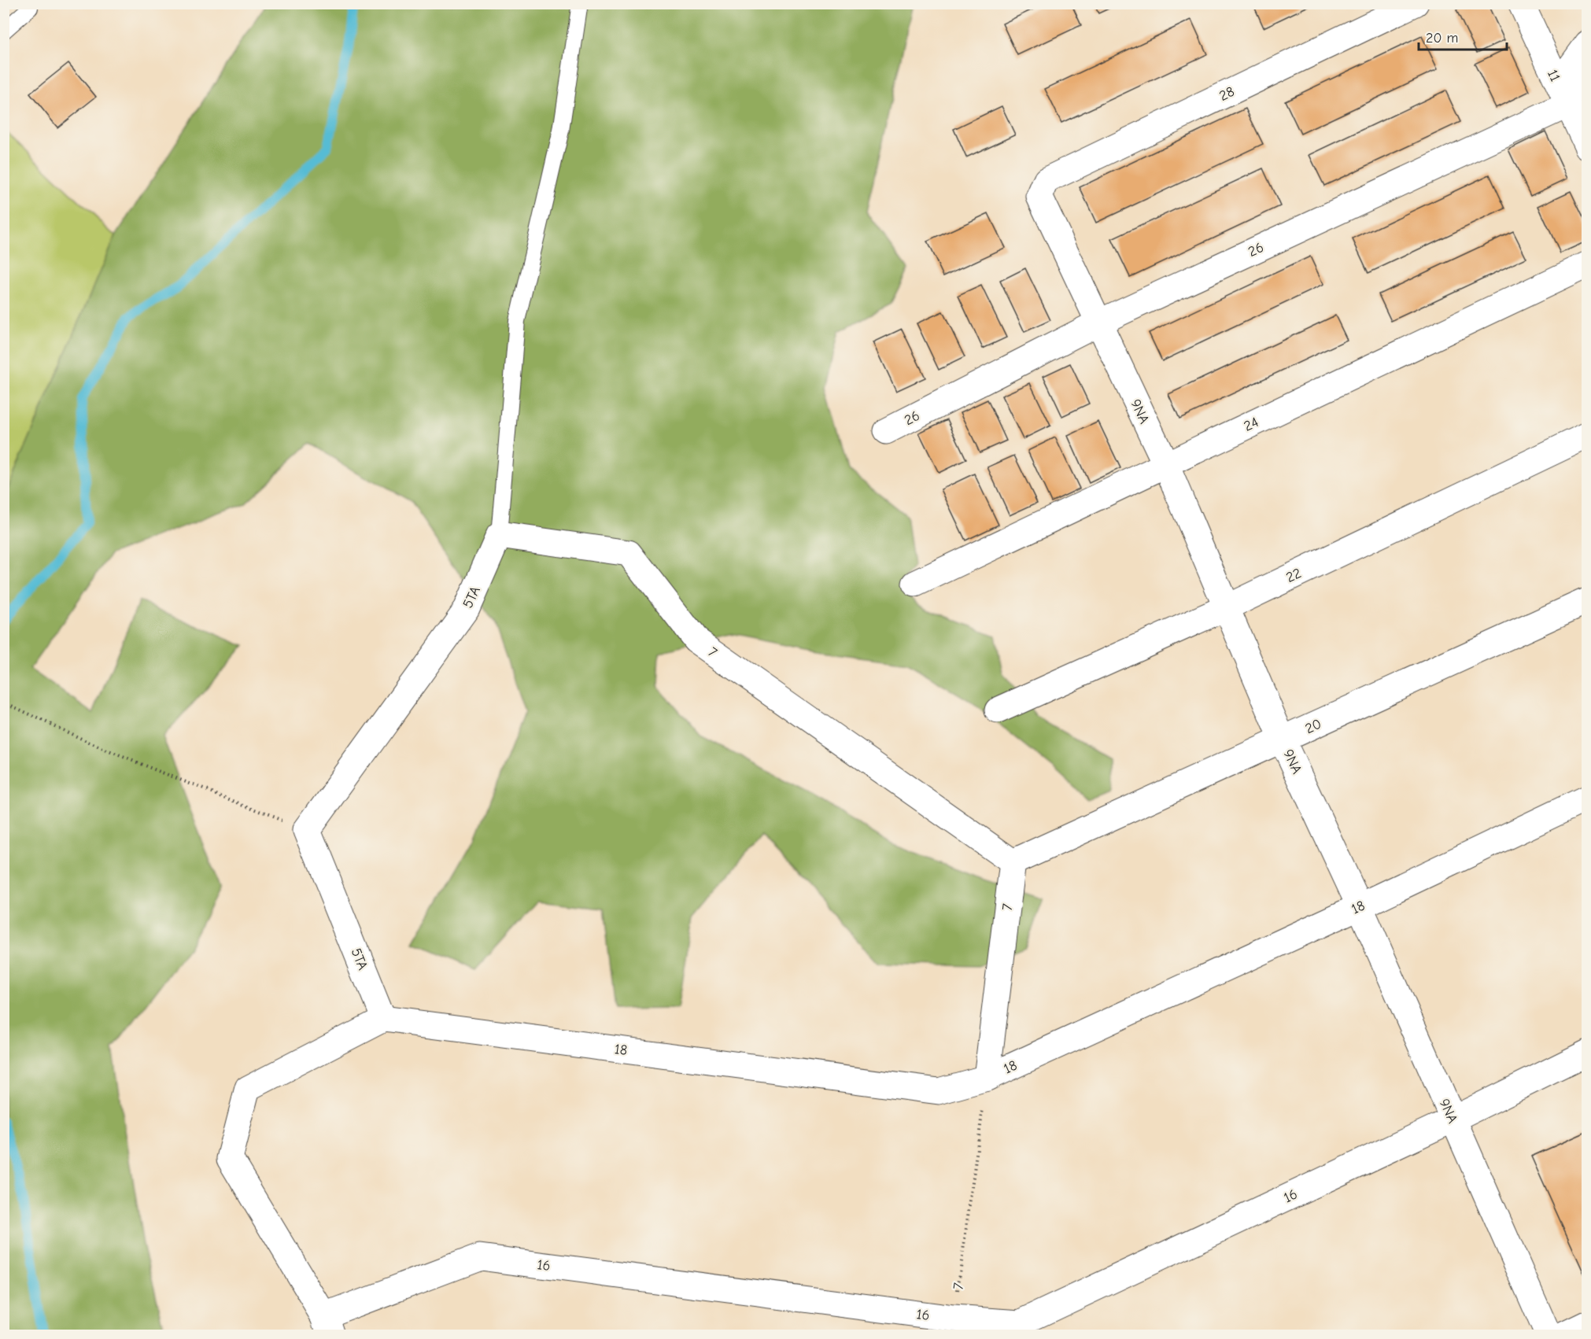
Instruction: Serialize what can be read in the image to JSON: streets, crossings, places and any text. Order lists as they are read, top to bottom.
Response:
{
  "streets": {
    "street": [
      "11",
      "28",
      "26",
      "9NA",
      "24",
      "22",
      "5TA",
      "7",
      "20",
      "18",
      "16"
    ]
  },
  "crossings": [
    ["11", "26"],
    ["28", "9NA"],
    ["26", "9NA"],
    ["9NA", "24"],
    ["9NA", "22"],
    ["9NA", "20"],
    ["9NA", "18"],
    ["9NA", "16"],
    ["5TA", "7"],
    ["5TA", "18"],
    ["7", "20"],
    ["7", "18"],
    ["7", "16"]
  ],
  "scale_bar": "20 m"
}
